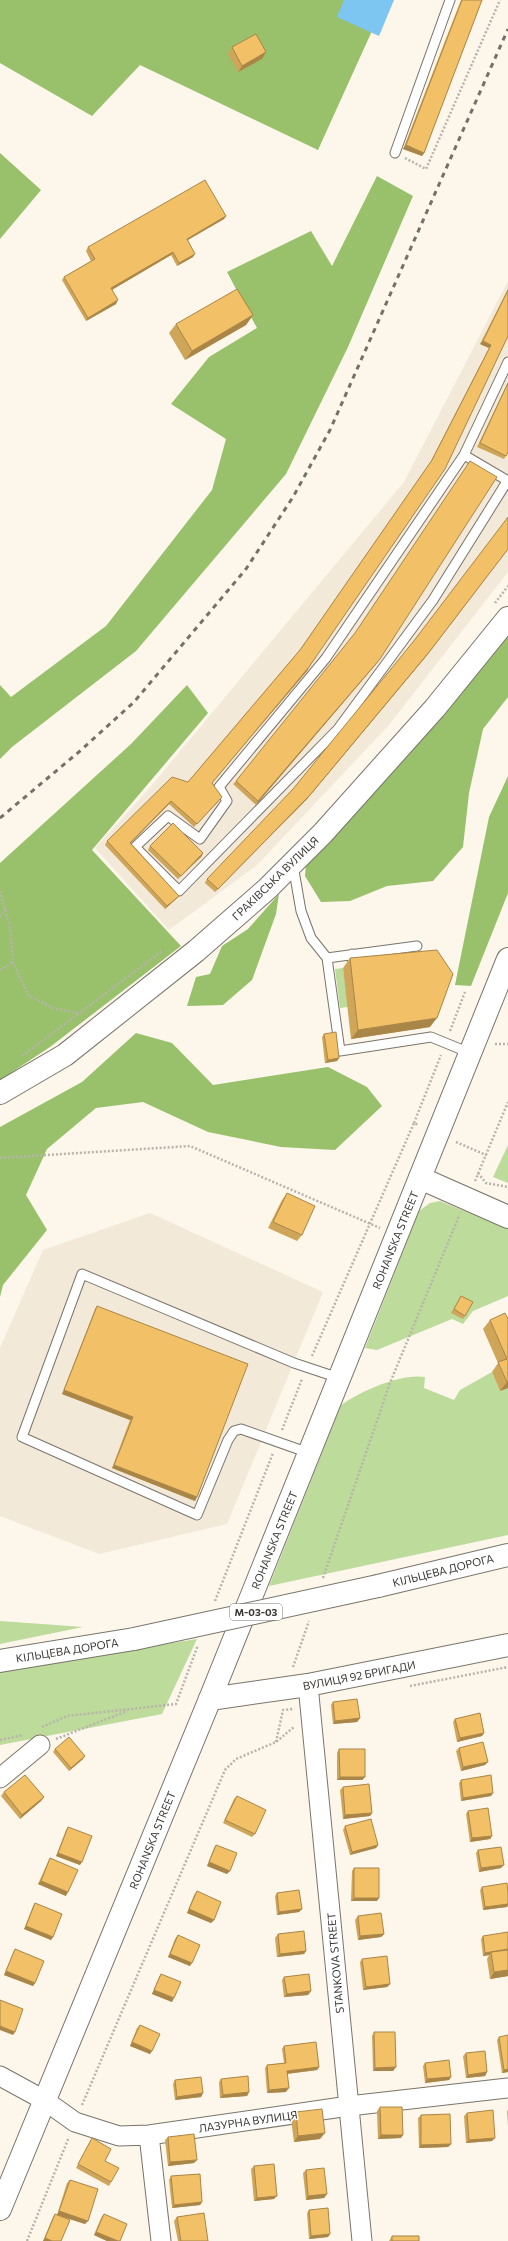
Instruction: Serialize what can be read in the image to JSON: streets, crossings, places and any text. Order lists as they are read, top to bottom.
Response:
{
  "streets": {
    "main road": [
      "ГРАКІВСЬКА ВУЛИЦЯ",
      "ROHANSKA STREET",
      "КІЛЬЦЕВА ДОРОГА",
      "М-03-03",
      "ВУЛИЦЯ 92 БРИГАДИ"
    ],
    "street": ["STANKOVA STREET", "ЛАЗУРНА ВУЛИЦЯ"]
  },
  "crossings": [
    ["ROHANSKA STREET", "ВУЛИЦЯ 92 БРИГАДИ"],
    ["ROHANSKA STREET", "ЛАЗУРНА ВУЛИЦЯ"],
    ["ВУЛИЦЯ 92 БРИГАДИ", "STANKOVA STREET"],
    ["STANKOVA STREET", "ЛАЗУРНА ВУЛИЦЯ"]
  ]
}
